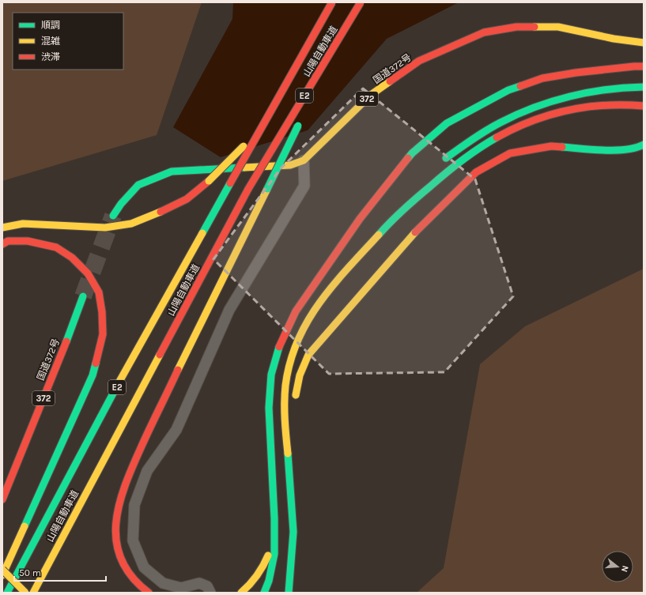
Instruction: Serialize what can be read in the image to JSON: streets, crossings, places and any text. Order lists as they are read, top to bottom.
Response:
{
  "streets": {
    "highway": [
      "山陽自動車道",
      "国道372号",
      "E2",
      "372"
    ]
  },
  "legend": ["順調", "混雑", "渋滞"],
  "scale_bar": "50 m",
  "north": "right"
}
